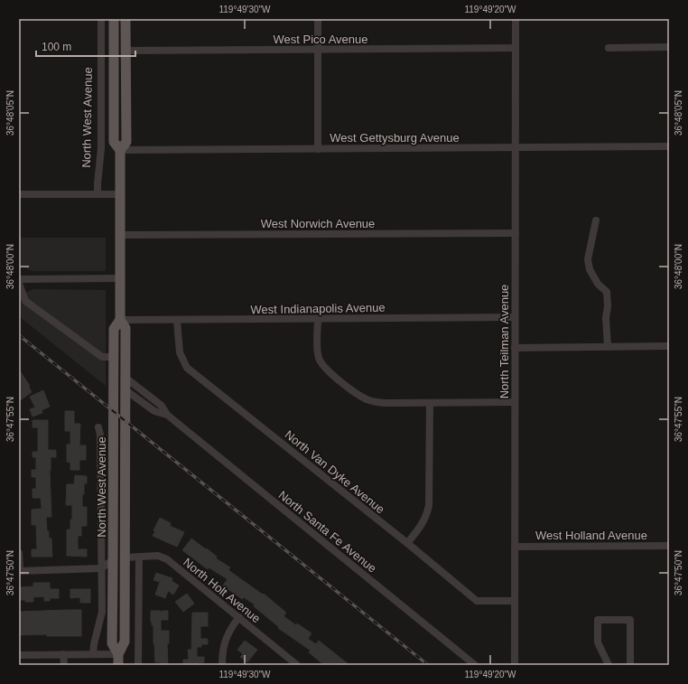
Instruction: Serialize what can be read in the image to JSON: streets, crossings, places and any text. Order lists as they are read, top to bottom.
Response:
{
  "streets": {
    "main road": ["North West Avenue"],
    "street": [
      "West Pico Avenue",
      "West Gettysburg Avenue",
      "West Norwich Avenue",
      "West Indianapolis Avenue",
      "North Teilman Avenue",
      "North Van Dyke Avenue",
      "North Santa Fe Avenue",
      "West Holland Avenue",
      "North Holt Avenue"
    ]
  },
  "crossings": [
    ["West Pico Avenue", "North West Avenue"],
    ["West Pico Avenue", "North Teilman Avenue"],
    ["North West Avenue", "West Gettysburg Avenue"],
    ["North West Avenue", "West Norwich Avenue"],
    ["North West Avenue", "West Indianapolis Avenue"],
    ["North West Avenue", "North Santa Fe Avenue"],
    ["North West Avenue", "North Holt Avenue"],
    ["West Gettysburg Avenue", "North Teilman Avenue"],
    ["West Norwich Avenue", "North Teilman Avenue"],
    ["West Indianapolis Avenue", "North Teilman Avenue"],
    ["West Indianapolis Avenue", "North Van Dyke Avenue"],
    ["North Teilman Avenue", "North Van Dyke Avenue"],
    ["North Teilman Avenue", "West Holland Avenue"]
  ],
  "scale_bar": "100 m",
  "coordinates": [
    "119°49'30\"W",
    "119°49'20\"W",
    "36°48'05\"N",
    "36°48'00\"N",
    "36°47'55\"N",
    "36°47'50\"N"
  ]
}
